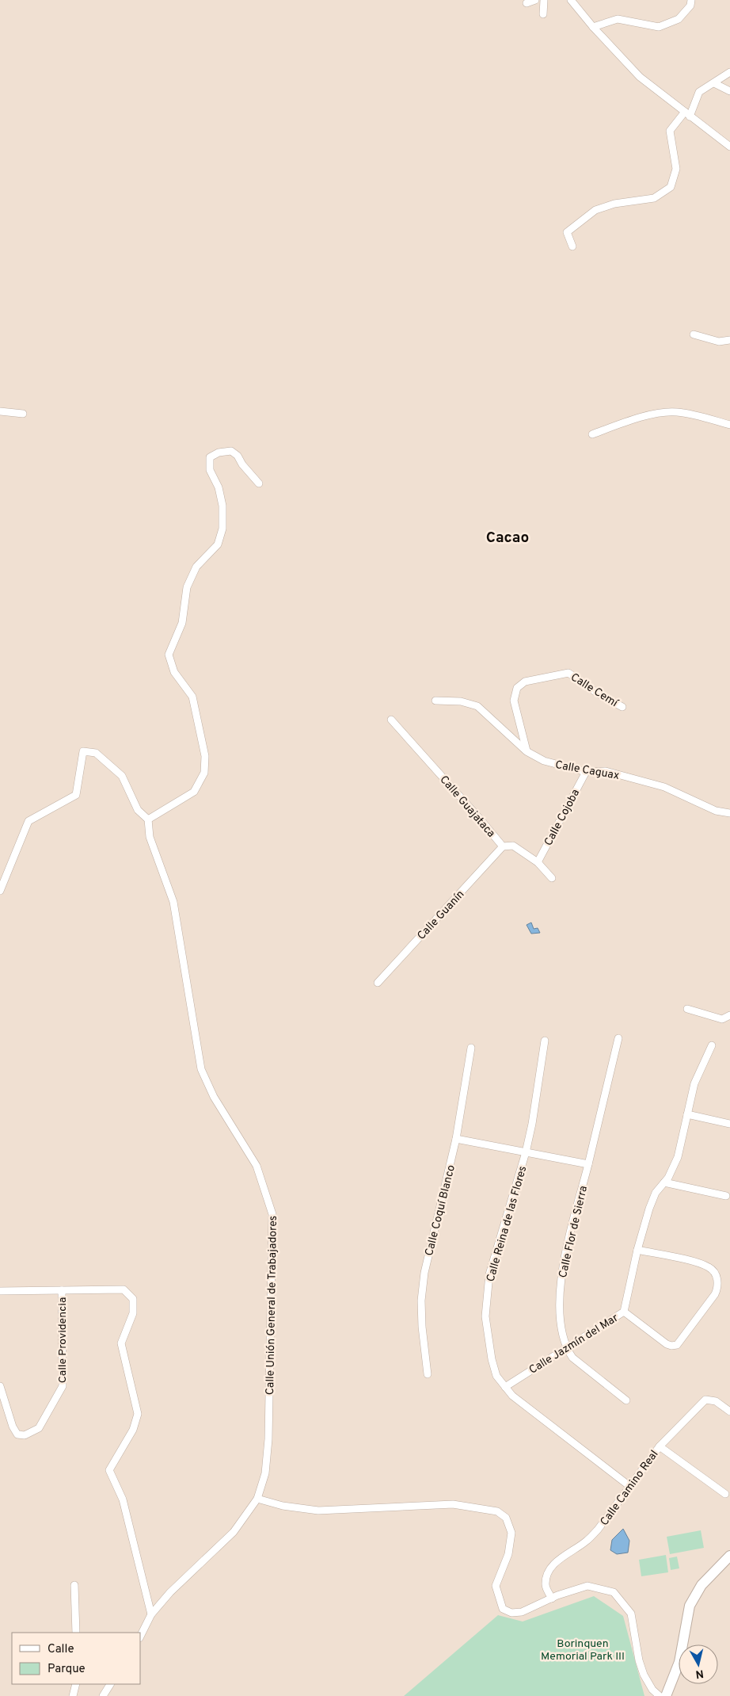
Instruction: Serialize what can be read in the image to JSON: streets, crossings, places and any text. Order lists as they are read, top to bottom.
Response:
{
  "streets": {
    "street": [
      "Calle Cemí",
      "Calle Caguax",
      "Calle Guajataca",
      "Calle Cojoba",
      "Calle Guanín",
      "Calle Coquí Blanco",
      "Calle Reina de las Flores",
      "Calle Flor de Sierra",
      "Calle Unión General de Trabajadores",
      "Calle Providencia",
      "Calle Jazmín del Mar",
      "Calle Camino Real"
    ]
  },
  "crossings": [
    ["Calle Cemí", "Calle Caguax"],
    ["Calle Caguax", "Calle Cojoba"],
    ["Calle Guajataca", "Calle Cojoba"],
    ["Calle Guajataca", "Calle Guanín"],
    ["Calle Reina de las Flores", "Calle Jazmín del Mar"],
    ["Calle Reina de las Flores", "Calle Camino Real"],
    ["Calle Flor de Sierra", "Calle Jazmín del Mar"]
  ],
  "districts": ["Cacao"],
  "parks": ["Borinquen Memorial Park III"],
  "legend": ["Calle", "Parque"],
  "north": "bottom"
}
